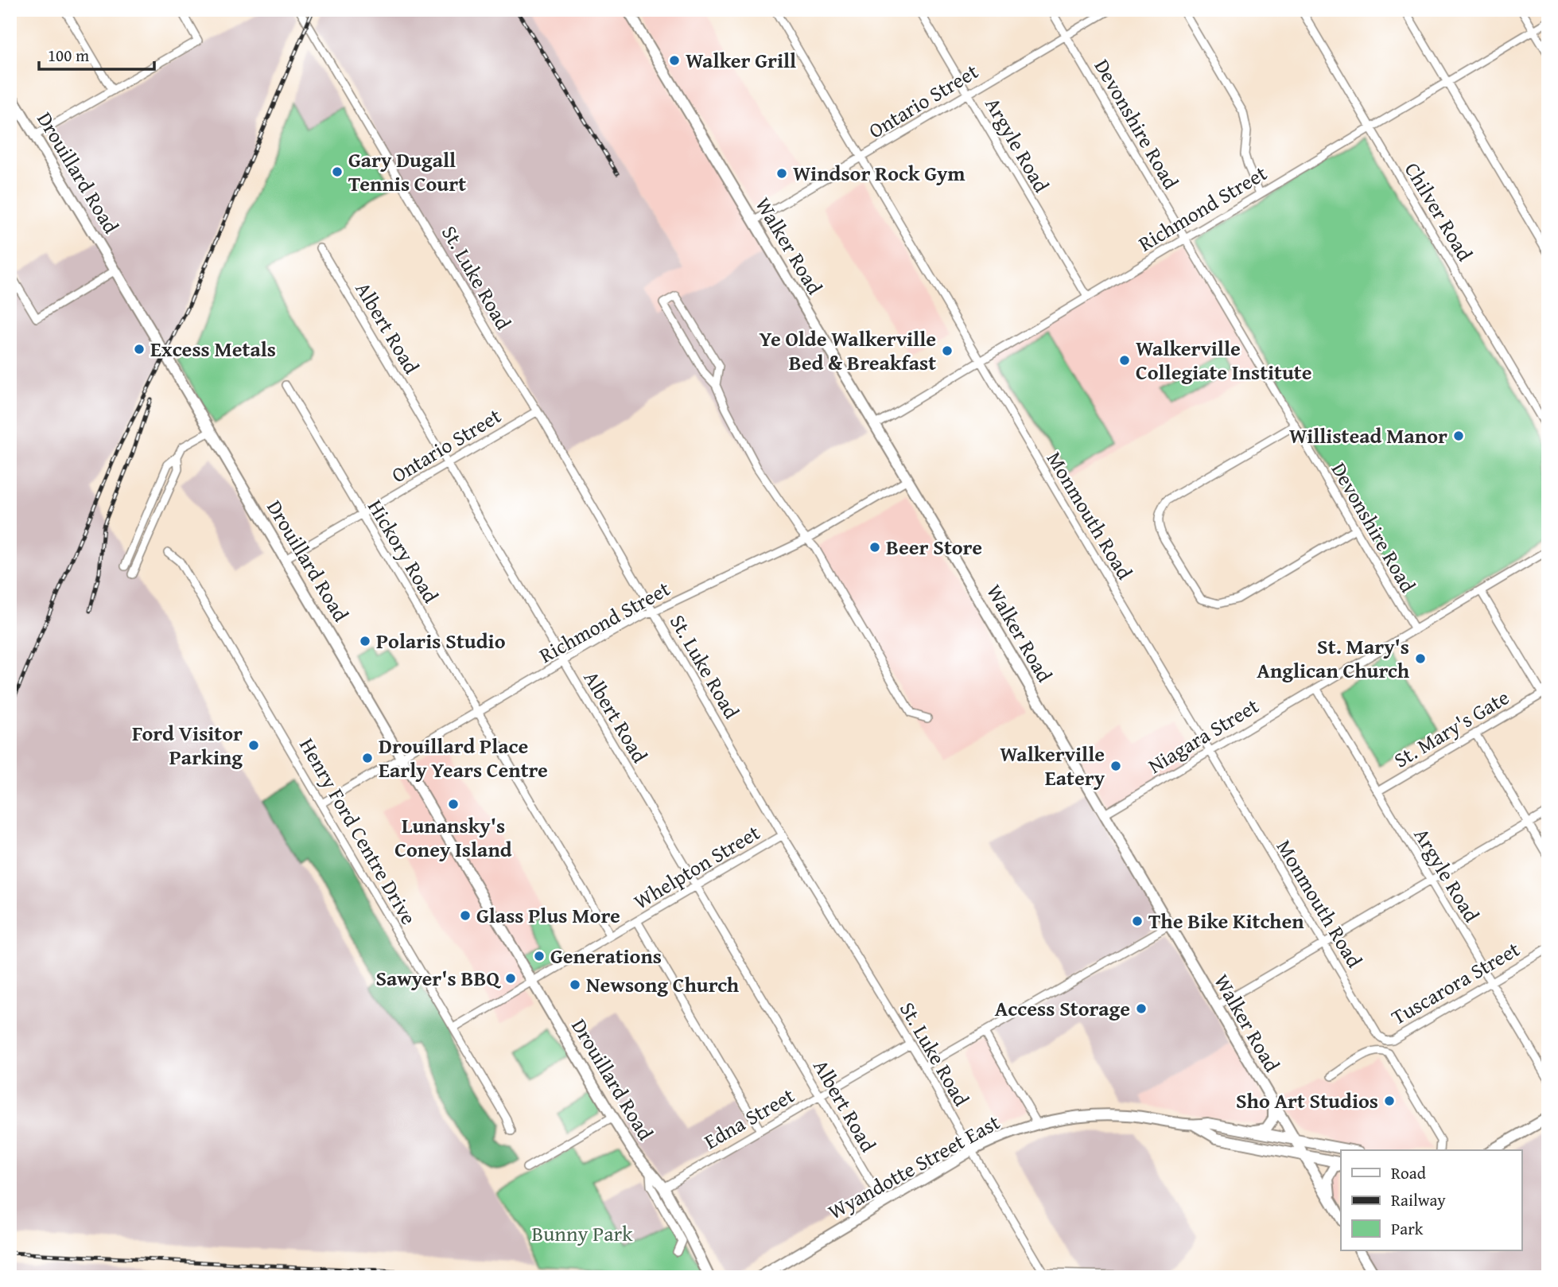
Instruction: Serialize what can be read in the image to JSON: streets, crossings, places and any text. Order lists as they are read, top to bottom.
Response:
{
  "streets": {
    "main road": ["Drouillard Road", "Walker Road", "Wyandotte Street East"],
    "street": [
      "Ontario Street",
      "Devonshire Road",
      "Argyle Road",
      "Richmond Street",
      "Chilver Road",
      "St. Luke Road",
      "Albert Road",
      "Monmouth Road",
      "Hickory Road",
      "St. Mary's Gate",
      "Niagara Street",
      "Henry Ford Centre Drive",
      "Whelpton Street",
      "Tuscarora Street",
      "Edna Street"
    ]
  },
  "crossings": [
    ["Ontario Street", "Devonshire Road"],
    ["Ontario Street", "Argyle Road"],
    ["Ontario Street", "Drouillard Road"],
    ["Ontario Street", "Walker Road"],
    ["Ontario Street", "St. Luke Road"],
    ["Ontario Street", "Albert Road"],
    ["Ontario Street", "Monmouth Road"],
    ["Ontario Street", "Hickory Road"],
    ["Devonshire Road", "Richmond Street"],
    ["Devonshire Road", "Niagara Street"],
    ["Argyle Road", "Richmond Street"],
    ["Argyle Road", "St. Mary's Gate"],
    ["Argyle Road", "Niagara Street"],
    ["Argyle Road", "Tuscarora Street"],
    ["Drouillard Road", "Richmond Street"],
    ["Drouillard Road", "Whelpton Street"],
    ["Drouillard Road", "Edna Street"],
    ["Richmond Street", "Chilver Road"],
    ["Richmond Street", "Walker Road"],
    ["Richmond Street", "St. Luke Road"],
    ["Richmond Street", "Albert Road"],
    ["Richmond Street", "Monmouth Road"],
    ["Richmond Street", "Hickory Road"],
    ["Richmond Street", "Henry Ford Centre Drive"],
    ["Walker Road", "Niagara Street"],
    ["Walker Road", "Wyandotte Street East"],
    ["St. Luke Road", "Whelpton Street"],
    ["St. Luke Road", "Edna Street"],
    ["St. Luke Road", "Wyandotte Street East"],
    ["Albert Road", "Whelpton Street"],
    ["Albert Road", "Edna Street"],
    ["Albert Road", "Wyandotte Street East"],
    ["Monmouth Road", "Niagara Street"],
    ["Monmouth Road", "Tuscarora Street"],
    ["Hickory Road", "Whelpton Street"],
    ["Henry Ford Centre Drive", "Whelpton Street"]
  ],
  "parks": ["Bunny Park"],
  "places": [
    "Walker Grill",
    "Gary Dugall Tennis Court",
    "Windsor Rock Gym",
    "Excess Metals",
    "Ye Olde Walkerville Bed & Breakfast",
    "Walkerville Collegiate Institute",
    "Willistead Manor",
    "Beer Store",
    "Polaris Studio",
    "St. Mary's Anglican Church",
    "Ford Visitor Parking",
    "Drouillard Place Early Years Centre",
    "Walkerville Eatery",
    "Lunansky's Coney Island",
    "Glass Plus More",
    "The Bike Kitchen",
    "Generations",
    "Sawyer's BBQ",
    "Newsong Church",
    "Access Storage",
    "Sho Art Studios"
  ],
  "legend": ["Road", "Railway", "Park"],
  "scale_bar": "100 m"
}
